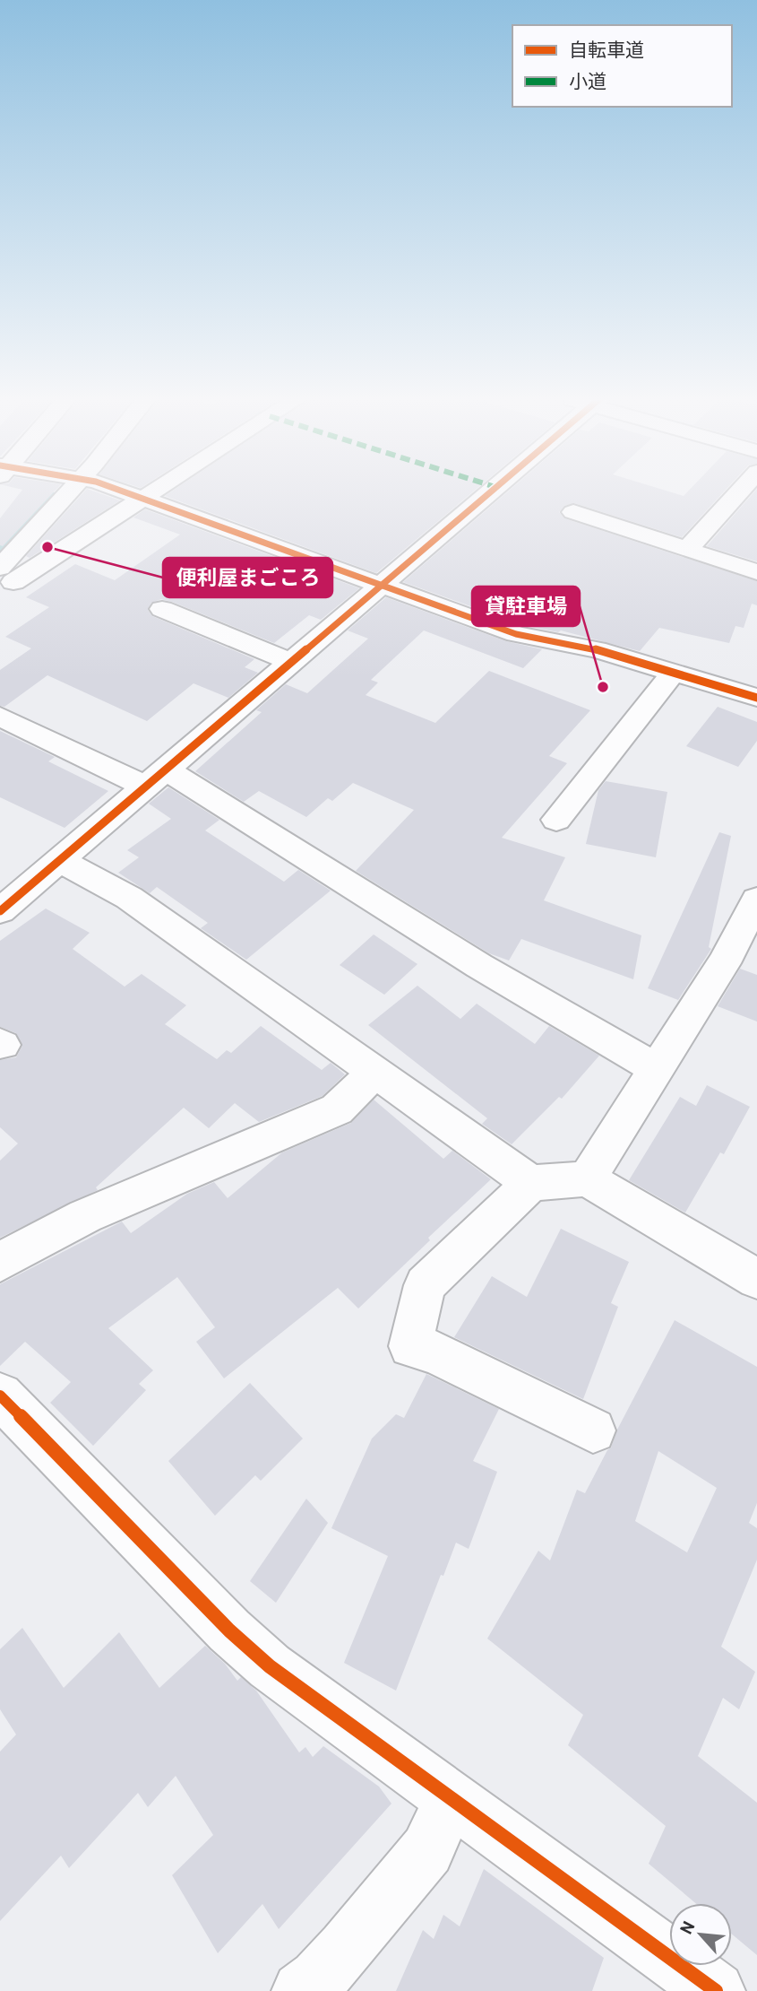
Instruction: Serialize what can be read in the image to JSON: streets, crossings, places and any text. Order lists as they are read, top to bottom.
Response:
{
  "places": ["便利屋まごころ", "貸駐車場"],
  "legend": ["自転車道", "小道"],
  "north": "top left"
}
